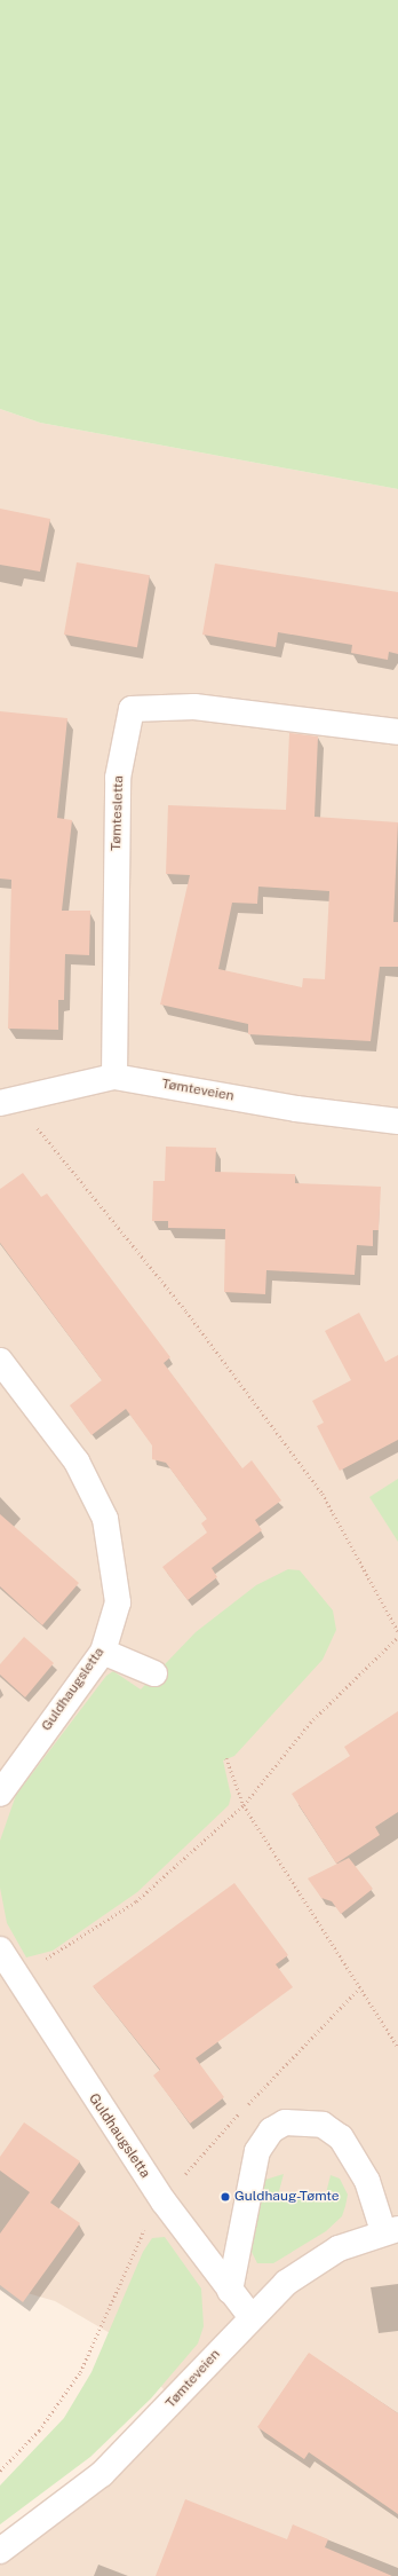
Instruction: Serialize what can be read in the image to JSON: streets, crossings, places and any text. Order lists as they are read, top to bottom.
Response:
{
  "streets": {
    "street": ["Tømtesletta", "Tømteveien", "Guldhaugsletta"]
  },
  "crossings": [
    ["Tømtesletta", "Tømteveien"],
    ["Tømteveien", "Guldhaugsletta"]
  ],
  "places": ["Guldhaug-Tømte"]
}
